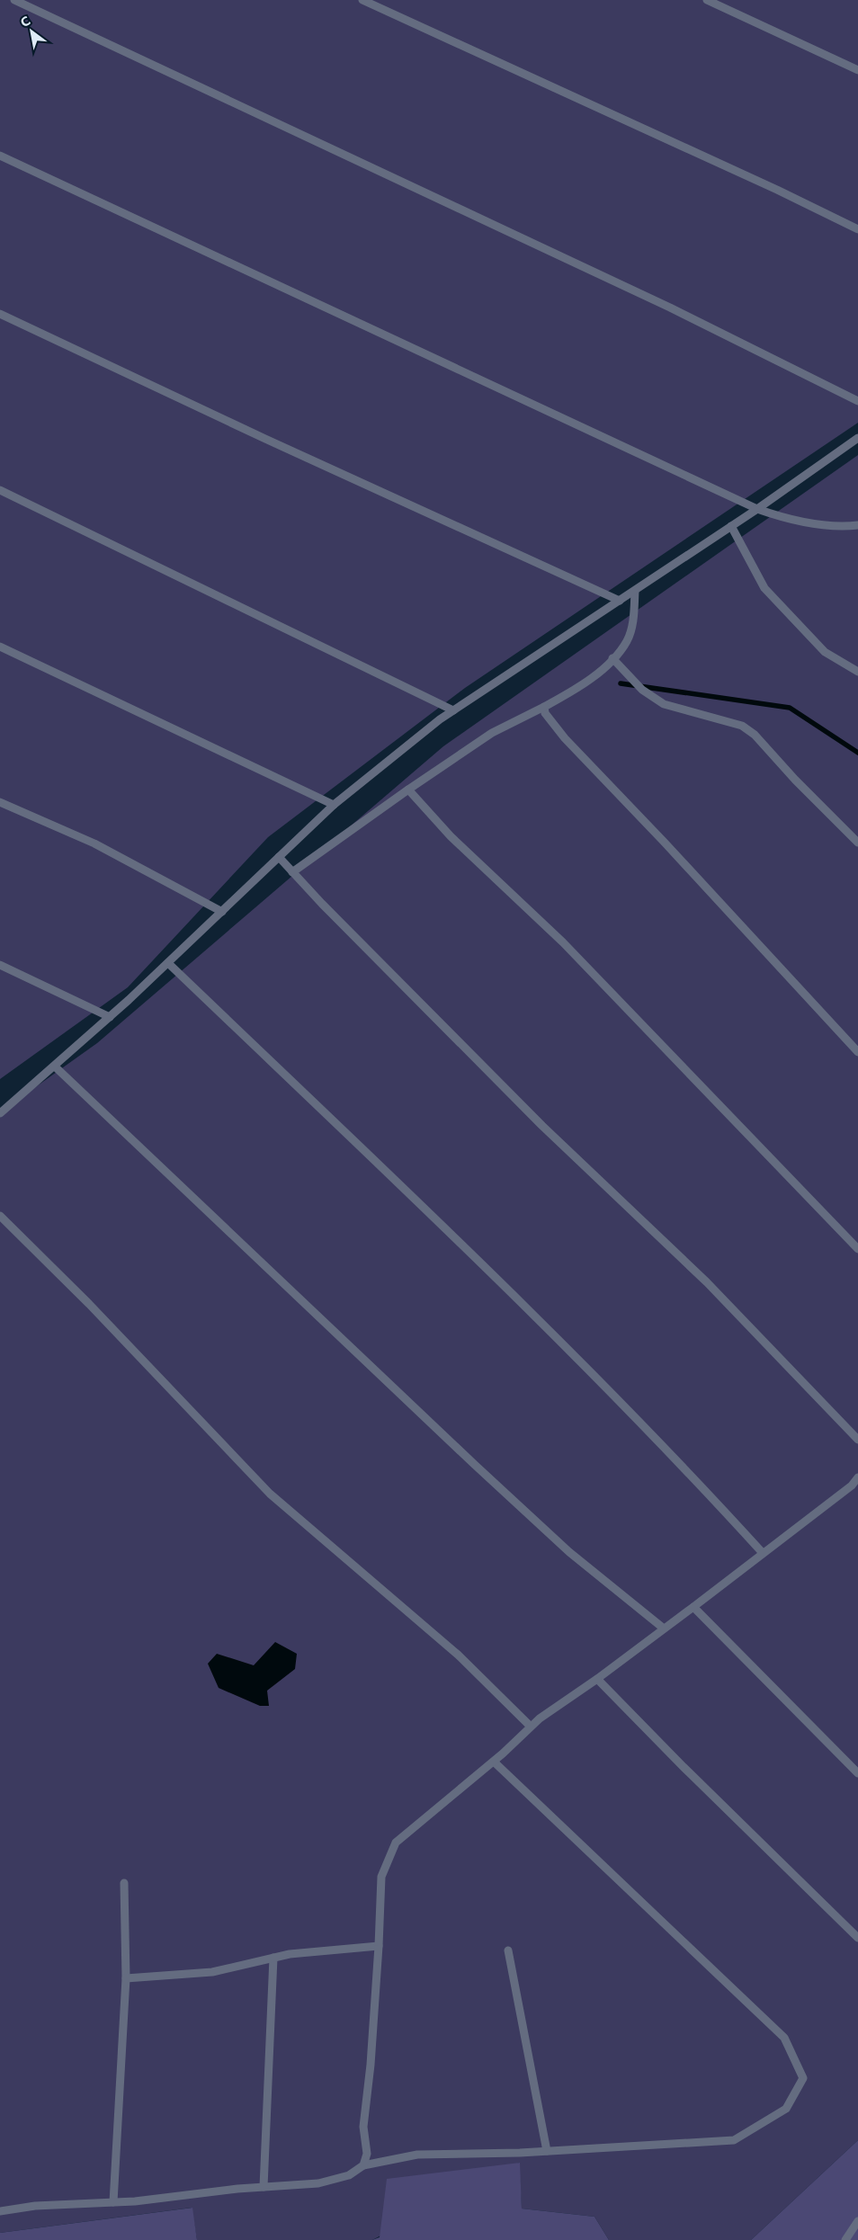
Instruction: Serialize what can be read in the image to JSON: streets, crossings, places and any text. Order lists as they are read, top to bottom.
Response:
{
  "north": "top left"
}
